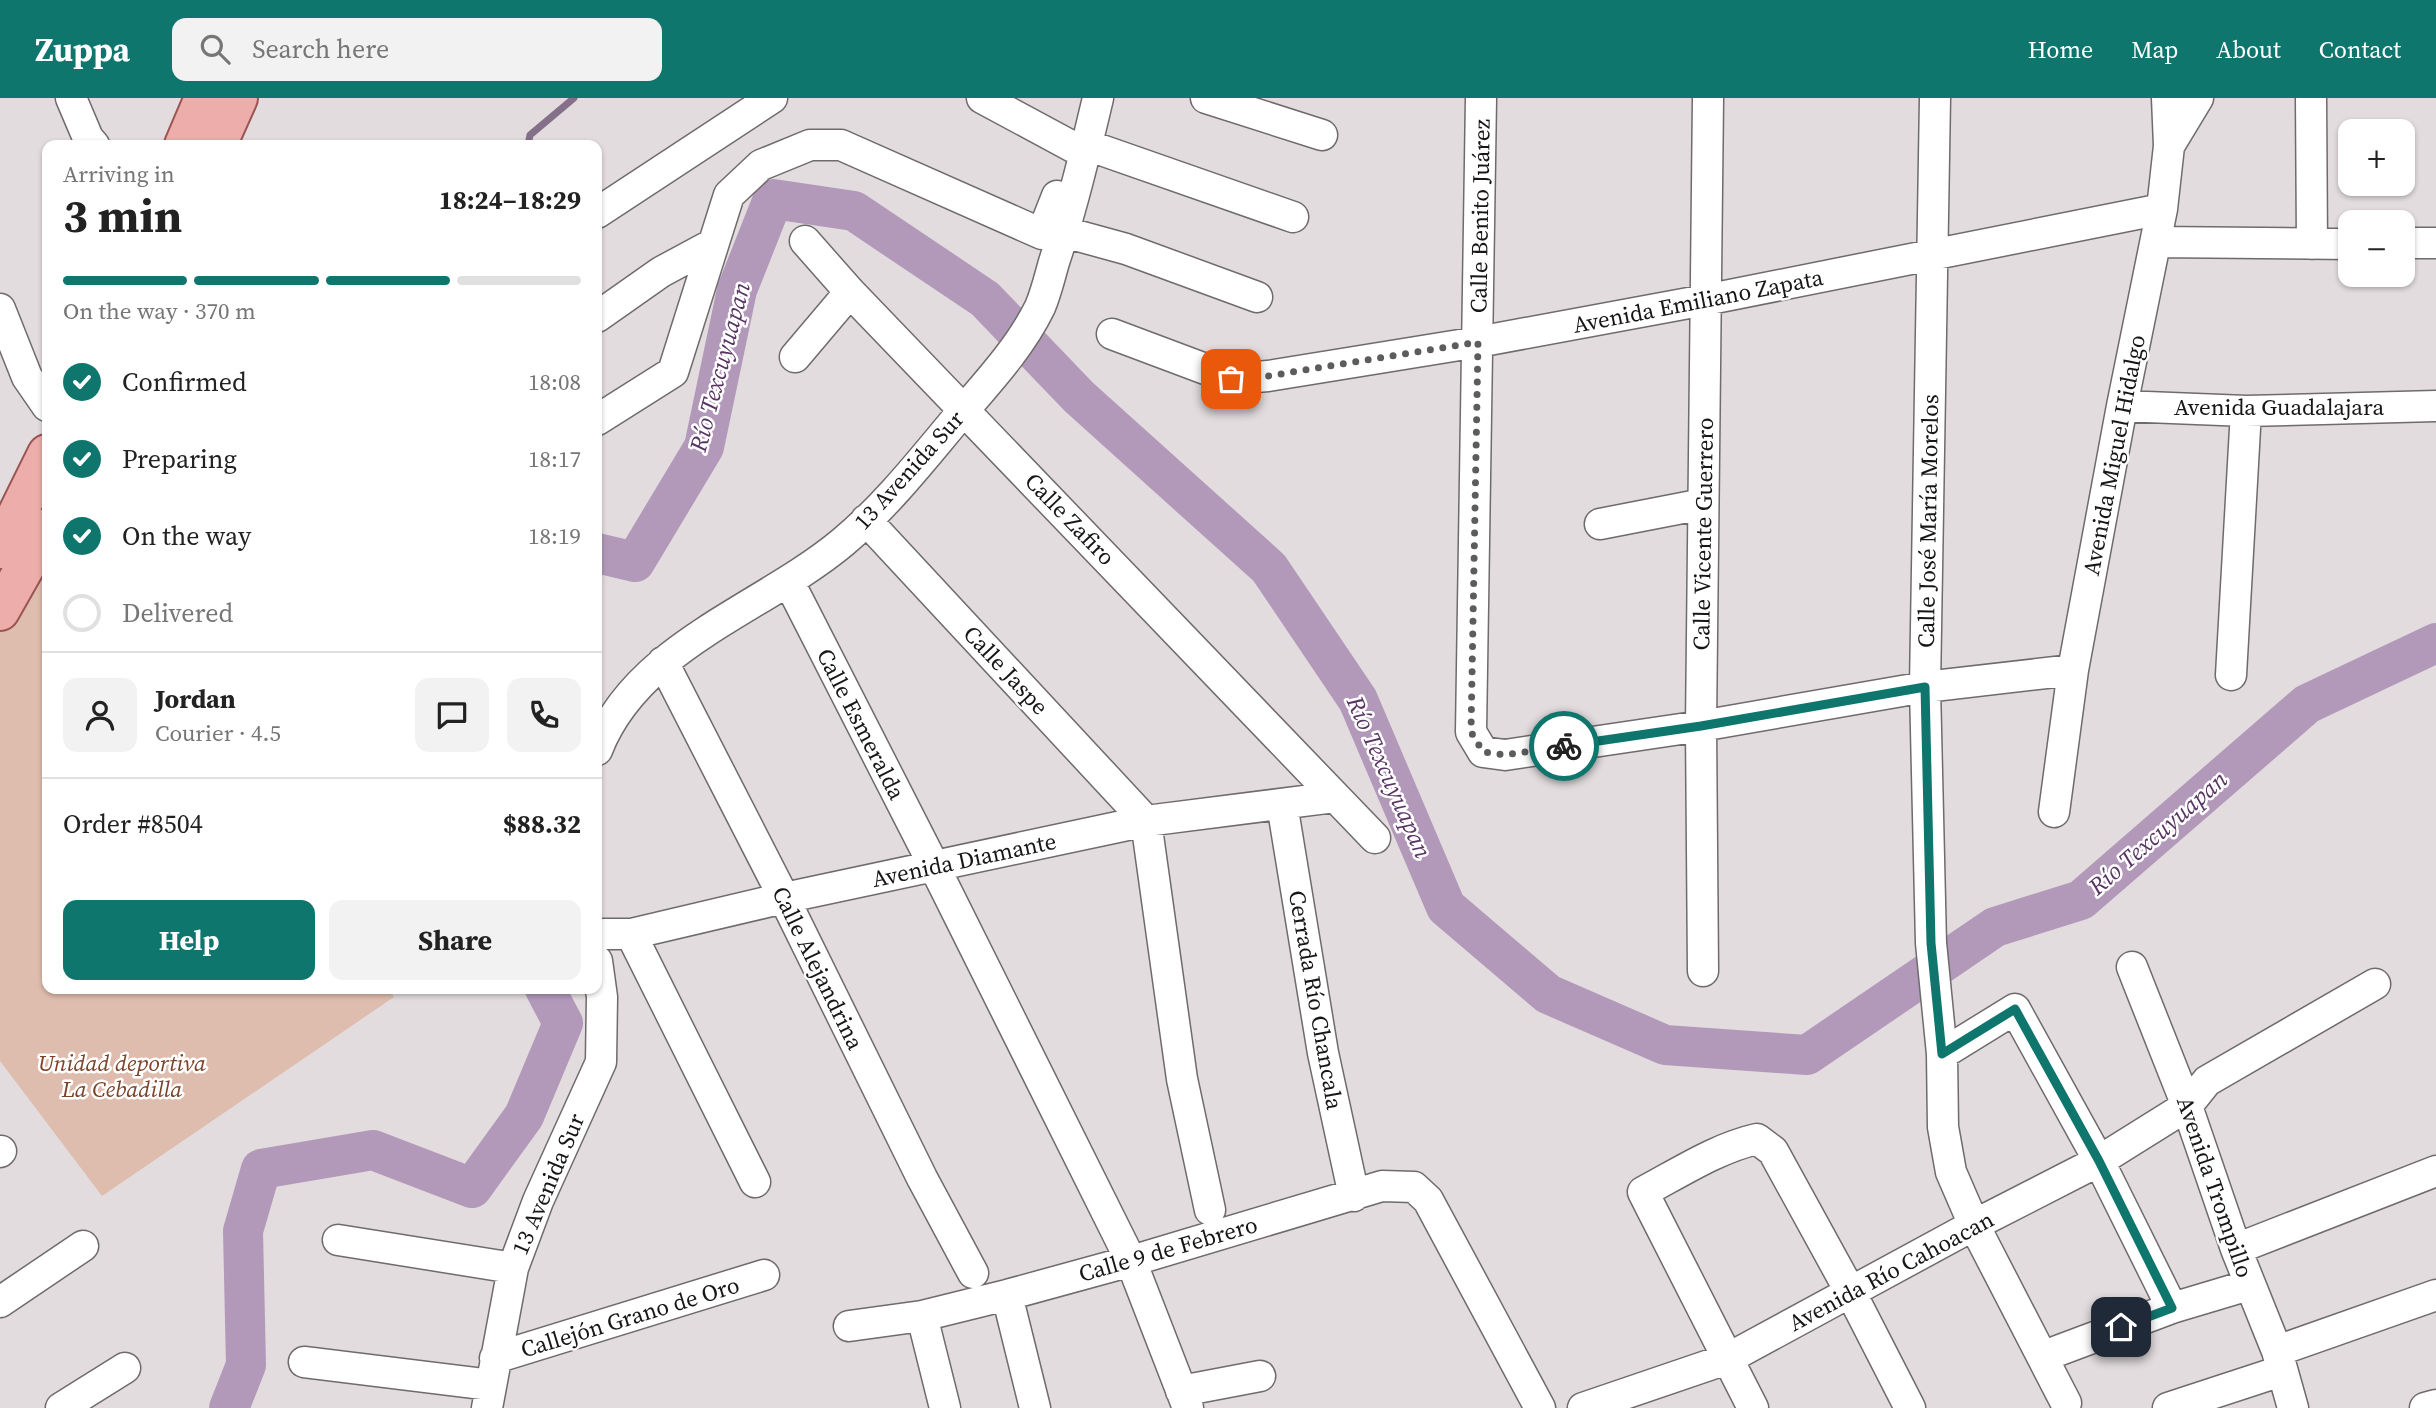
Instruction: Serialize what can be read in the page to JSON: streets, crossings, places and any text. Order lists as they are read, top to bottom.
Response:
{
  "streets": {
    "street": [
      "Calle Benito Juárez",
      "Avenida Emiliano Zapata",
      "Avenida Guadalajara",
      "Avenida Miguel Hidalgo",
      "13 Avenida Sur",
      "Calle Zafiro",
      "Calle José María Morelos",
      "Calle Vicente Guerrero",
      "Calle Jaspe",
      "Calle Esmeralda",
      "Avenida Diamante",
      "Calle Alejandrina",
      "Cerrada Río Chancala",
      "Avenida Trompillo",
      "Calle 9 de Febrero",
      "Avenida Río Cahoacan",
      "Callejón Grano de Oro"
    ]
  },
  "crossings": [
    ["Calle Benito Juárez", "Avenida Emiliano Zapata"],
    ["Calle Benito Juárez", "Calle Vicente Guerrero"],
    ["Avenida Emiliano Zapata", "Avenida Miguel Hidalgo"],
    ["Avenida Emiliano Zapata", "Calle José María Morelos"],
    ["Avenida Emiliano Zapata", "Calle Vicente Guerrero"],
    ["Avenida Guadalajara", "Avenida Miguel Hidalgo"],
    ["13 Avenida Sur", "Calle Zafiro"],
    ["13 Avenida Sur", "Calle Jaspe"],
    ["13 Avenida Sur", "Calle Esmeralda"],
    ["13 Avenida Sur", "Calle Alejandrina"],
    ["13 Avenida Sur", "Callejón Grano de Oro"],
    ["Calle Zafiro", "Avenida Diamante"],
    ["Calle José María Morelos", "Avenida Río Cahoacan"],
    ["Calle Jaspe", "Avenida Diamante"],
    ["Calle Esmeralda", "Avenida Diamante"],
    ["Calle Esmeralda", "Calle 9 de Febrero"],
    ["Avenida Diamante", "Calle Alejandrina"],
    ["Avenida Diamante", "Cerrada Río Chancala"],
    ["Cerrada Río Chancala", "Calle 9 de Febrero"],
    ["Avenida Trompillo", "Avenida Río Cahoacan"]
  ],
  "water": ["Río Texcuyuapan"],
  "parks": ["Unidad deportiva La Cebadilla"],
  "page": {
    "header": "Zuppa",
    "search": "Search here",
    "nav": [
      "Home",
      "Map",
      "About",
      "Contact"
    ],
    "map_buttons": ["+", "−"],
    "heading": ["3 min", "Arriving in", "18:24–18:29"],
    "panel": [
      "Jordan",
      "Courier · 4.5",
      "Order #8504",
      "$88.32"
    ],
    "bar": "On the way · 370 m",
    "list": [
      ["Confirmed", "18:08"],
      ["Preparing", "18:17"],
      ["On the way", "18:19"],
      "Delivered"
    ],
    "buttons": ["Help", "Share"]
  }
}
